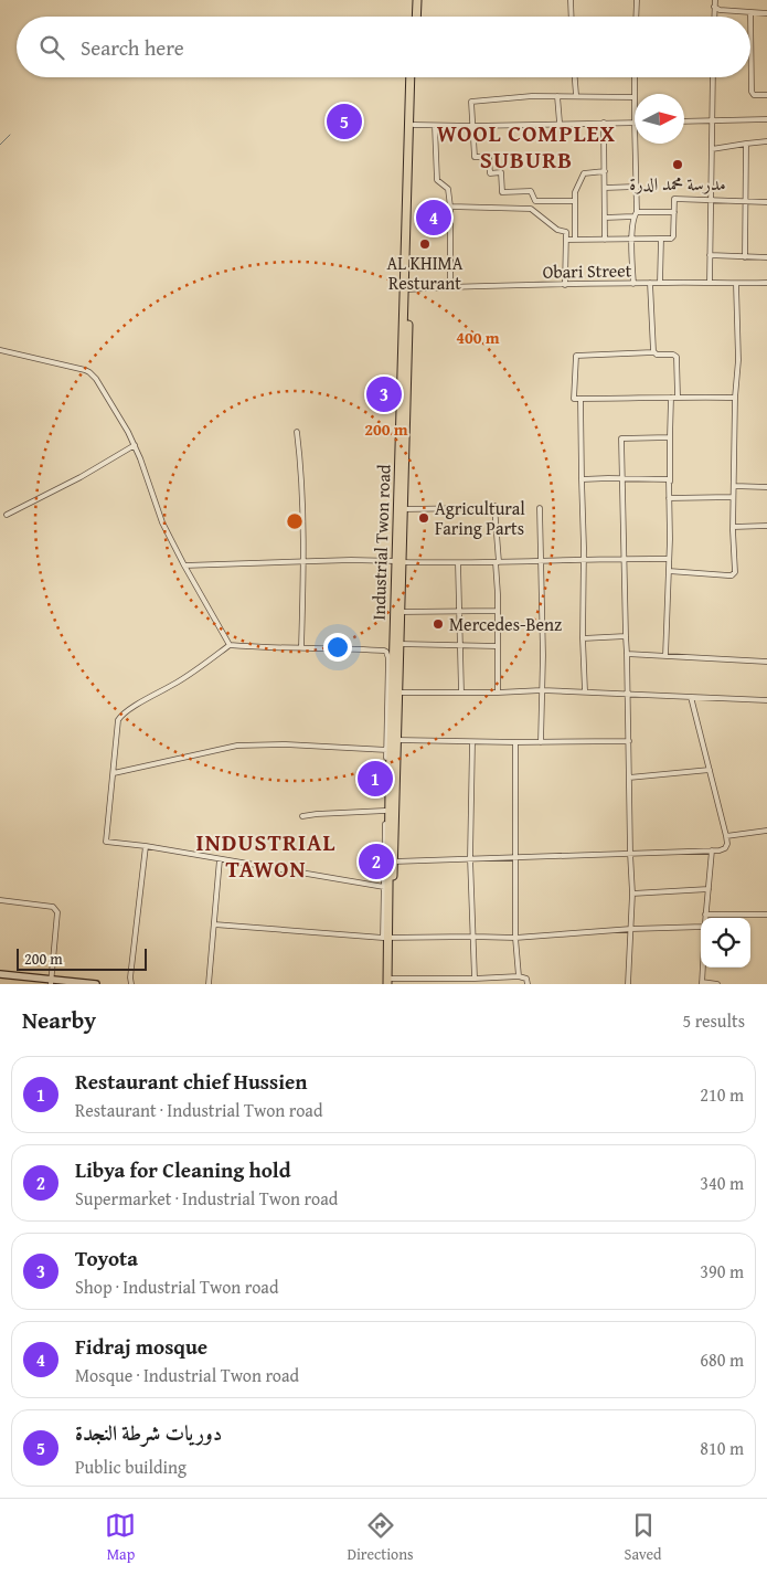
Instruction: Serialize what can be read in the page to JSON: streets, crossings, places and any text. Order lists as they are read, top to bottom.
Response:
{
  "streets": {
    "highway": ["Industrial Twon road"],
    "street": ["Obari Street"]
  },
  "districts": ["WOOL COMPLEX SUBURB", "INDUSTRIAL TAWON"],
  "places": [
    "مدرسة محمد الدرة",
    "AL KHIMA Resturant",
    "Agricultural Faring Parts",
    "Mercedes-Benz"
  ],
  "scale_bar": "200 m",
  "north": "right",
  "page": {
    "search": "Search here",
    "pins": [
      "5",
      "4",
      "3",
      "1",
      "2"
    ],
    "scale": "200 m",
    "heading": ["Nearby", "5 results"],
    "list": [
      {
        "mark": "1",
        "name": "Restaurant chief Hussien",
        "note": "Restaurant · Industrial Twon road",
        "value": "210 m"
      },
      {
        "mark": "2",
        "name": "Libya for Cleaning hold",
        "note": "Supermarket · Industrial Twon road",
        "value": "340 m"
      },
      {
        "mark": "3",
        "name": "Toyota",
        "note": "Shop · Industrial Twon road",
        "value": "390 m"
      },
      {
        "mark": "4",
        "name": "Fidraj mosque",
        "note": "Mosque · Industrial Twon road",
        "value": "680 m"
      },
      {
        "mark": "5",
        "name": "دوريات شرطة النجدة",
        "note": "Public building",
        "value": "810 m"
      }
    ],
    "nav": ["Map", "Directions", "Saved"]
  },
  "rings": ["400 m", "200 m"]
}
